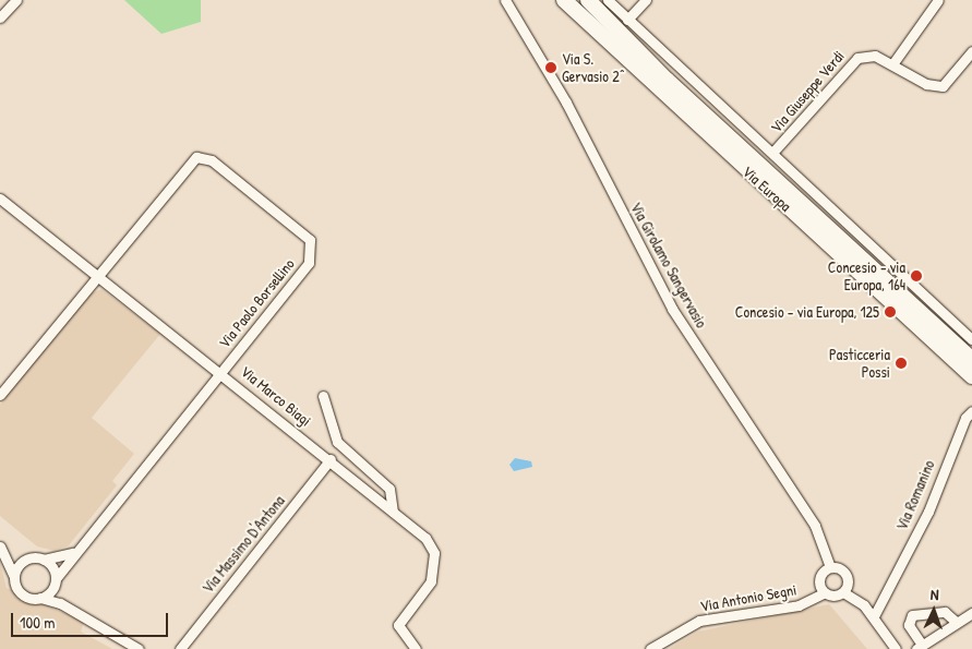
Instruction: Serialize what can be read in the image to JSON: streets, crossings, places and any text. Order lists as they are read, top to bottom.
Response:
{
  "streets": {
    "main road": ["Via Europa"],
    "street": [
      "Via Giuseppe Verdi",
      "Via Girolamo Sangervasio",
      "Via Paolo Borsellino",
      "Via Marco Biagi",
      "Via Romanino",
      "Via Massimo D'Antona",
      "Via Antonio Segni"
    ]
  },
  "crossings": [
    ["Via Giuseppe Verdi", "Via Europa"],
    ["Via Girolamo Sangervasio", "Via Antonio Segni"],
    ["Via Paolo Borsellino", "Via Marco Biagi"],
    ["Via Marco Biagi", "Via Massimo D'Antona"]
  ],
  "places": [
    "Via S. Gervasio 2^",
    "Concesio - via Europa, 164",
    "Concesio - via Europa, 125",
    "Pasticceria Possi"
  ],
  "scale_bar": "100 m",
  "north": "top"
}
